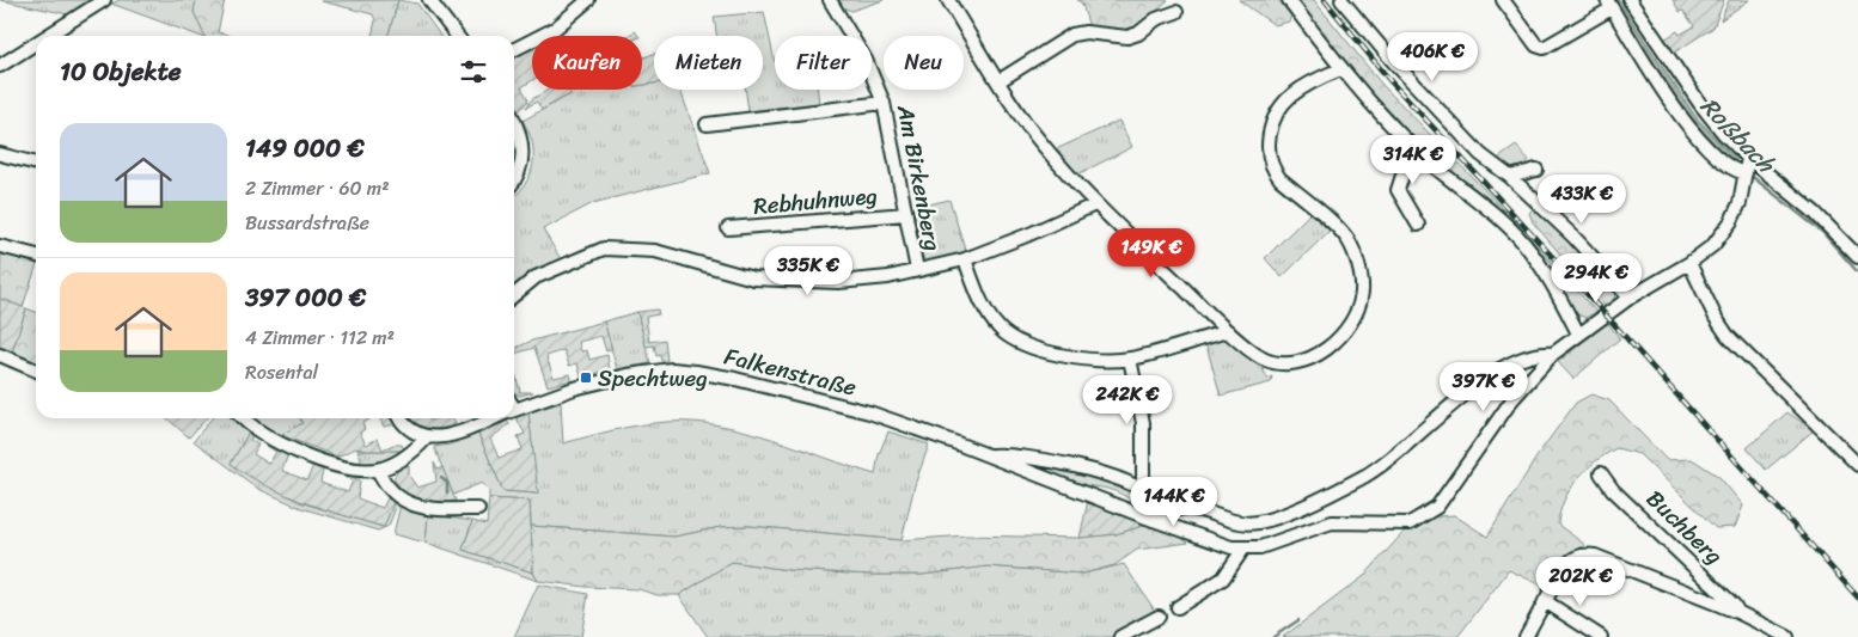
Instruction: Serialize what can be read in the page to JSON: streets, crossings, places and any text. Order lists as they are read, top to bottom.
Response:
{
  "streets": {
    "street": [
      "Am Birkenberg",
      "Rebhuhnweg",
      "Falkenstraße",
      "Buchberg"
    ]
  },
  "crossings": [
    ["Am Birkenberg", "Rebhuhnweg"]
  ],
  "water": ["Roßbach"],
  "places": {
    "transit": ["Spechtweg"]
  },
  "page": {
    "price": [
      "406K €",
      "314K €",
      "433K €",
      "149K €",
      "335K €",
      "294K €",
      "397K €",
      "242K €",
      "144K €",
      "202K €"
    ],
    "chip": [
      "Kaufen",
      "Mieten",
      "Filter",
      "Neu"
    ],
    "heading": "10 Objekte",
    "list": [
      {
        "name": "149 000 €",
        "note": "2 Zimmer · 60 m² · Bussardstraße"
      },
      {
        "name": "397 000 €",
        "note": "4 Zimmer · 112 m² · Rosental"
      }
    ]
  }
}
